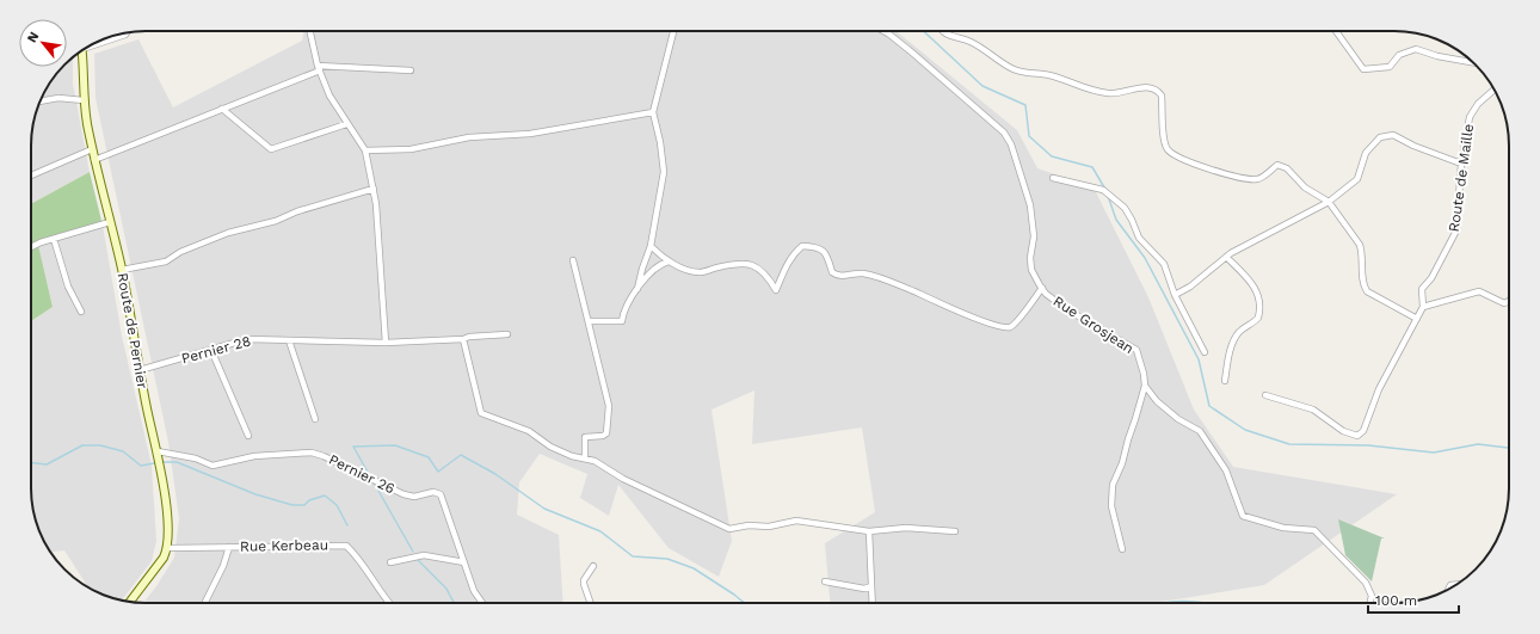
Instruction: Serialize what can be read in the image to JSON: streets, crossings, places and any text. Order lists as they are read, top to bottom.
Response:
{
  "streets": {
    "street": [
      "Route de Maille",
      "Rue Grosjean",
      "Route de Pernier",
      "Pernier 28",
      "Pernier 26",
      "Rue Kerbeau"
    ]
  },
  "crossings": [
    ["Route de Pernier", "Pernier 28"],
    ["Route de Pernier", "Pernier 26"],
    ["Route de Pernier", "Rue Kerbeau"]
  ],
  "scale_bar": "100 m",
  "north": "top left"
}
